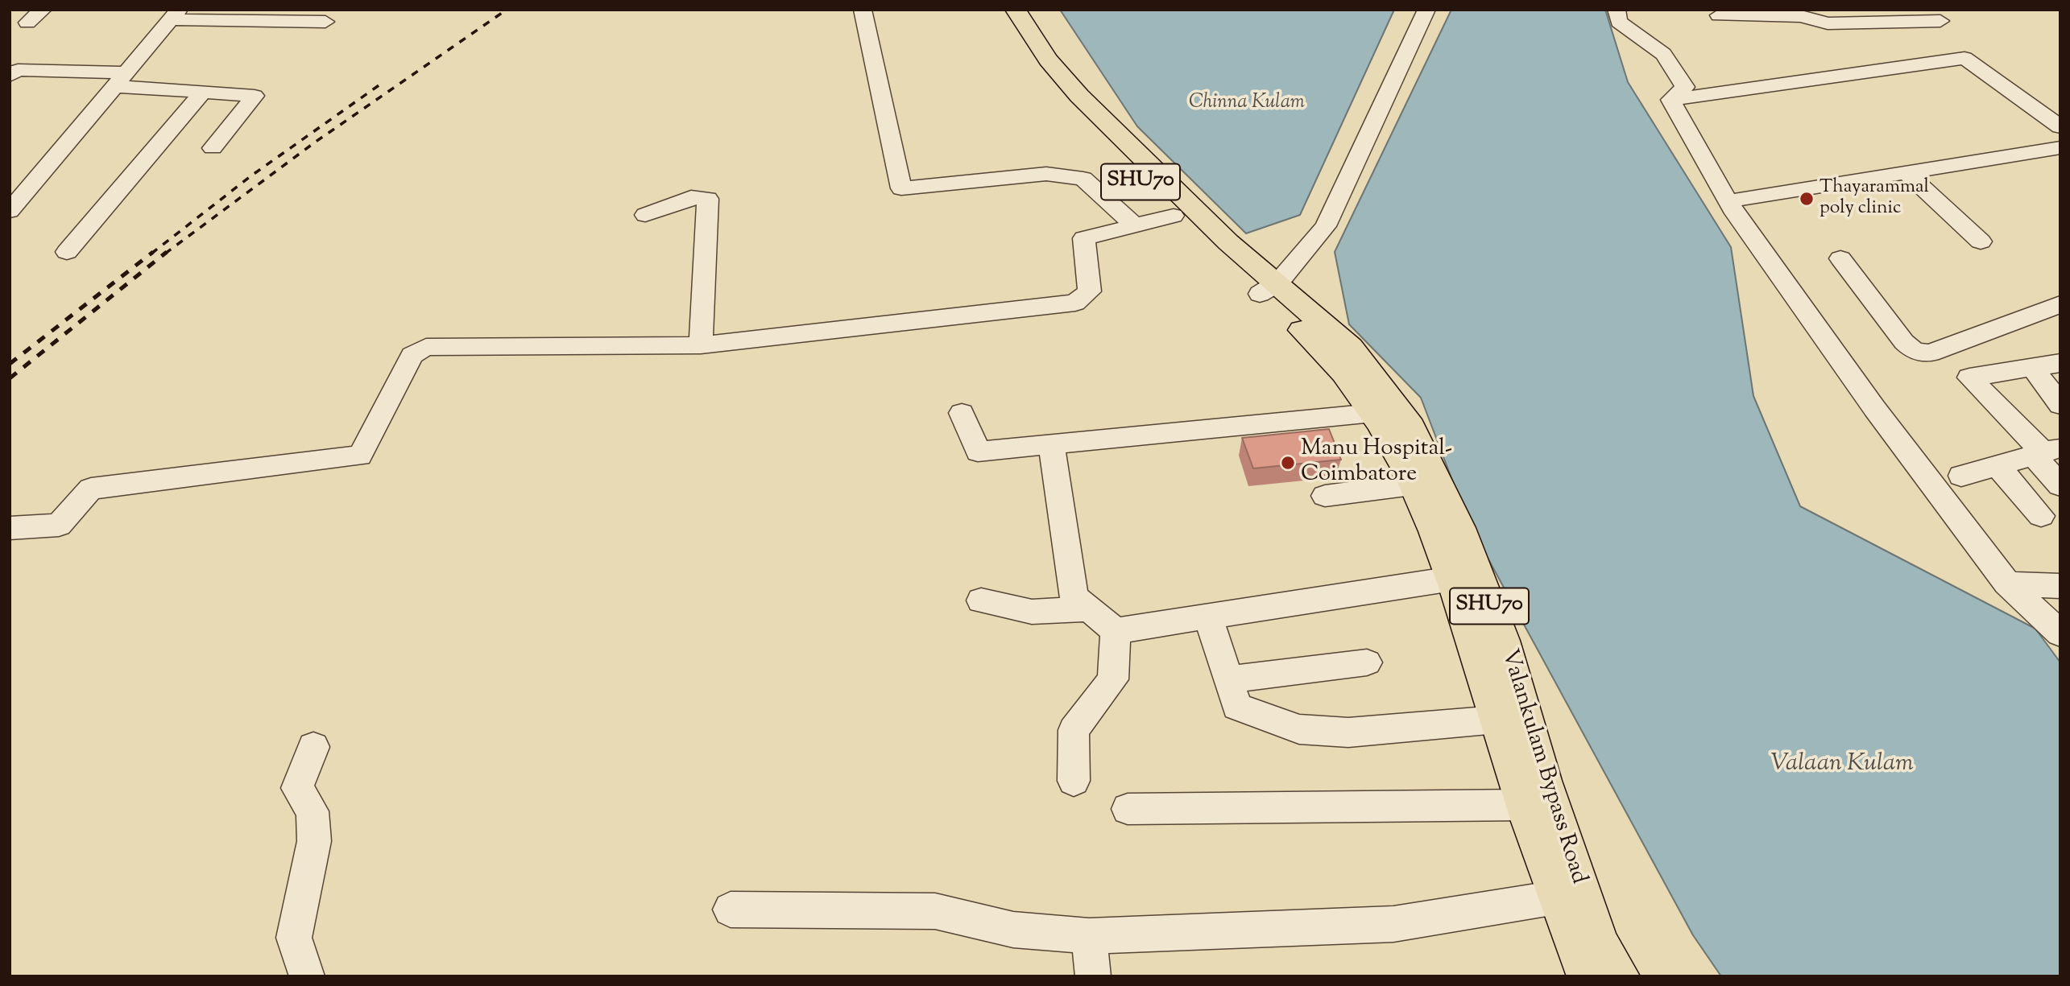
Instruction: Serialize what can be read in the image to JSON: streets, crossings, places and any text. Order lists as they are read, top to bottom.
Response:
{
  "streets": {
    "main road": ["SHU70", "Valankulam Bypass Road"]
  },
  "crossings": [
    ["SHU70", "Valankulam Bypass Road"]
  ],
  "water": ["Chinna Kulam", "Valaan Kulam"],
  "places": ["Thayarammal poly clinic", "Manu Hospital- Coimbatore"]
}
